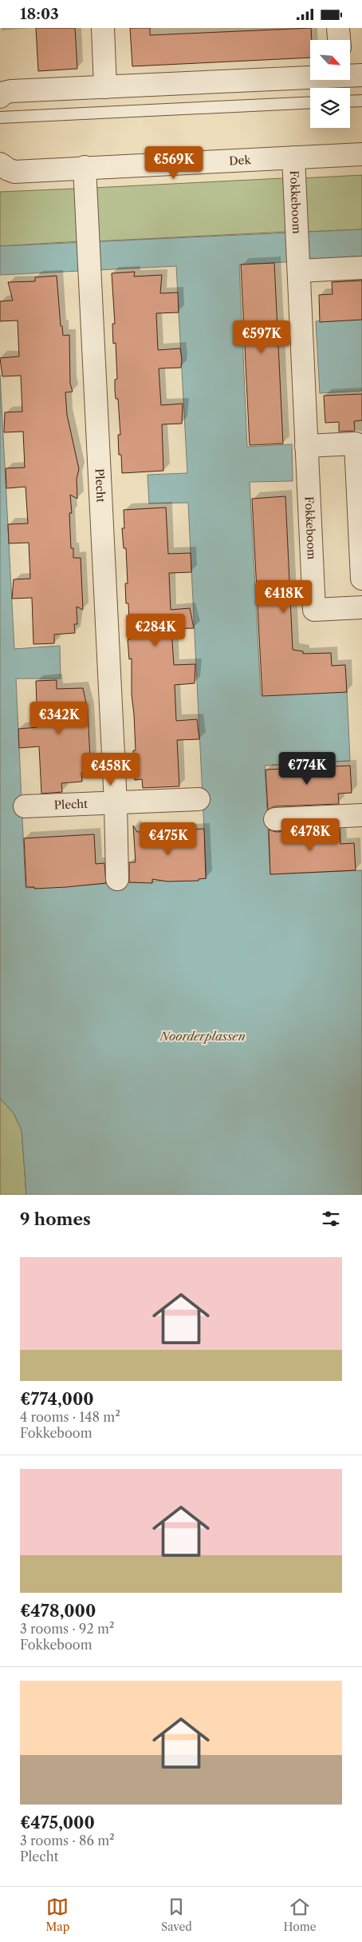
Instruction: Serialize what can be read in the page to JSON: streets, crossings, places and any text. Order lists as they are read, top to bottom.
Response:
{
  "streets": {
    "street": ["Dek", "Fokkeboom", "Plecht"]
  },
  "crossings": [
    ["Dek", "Fokkeboom"],
    ["Dek", "Plecht"]
  ],
  "water": ["Noorderplassen"],
  "north": "bottom right",
  "page": {
    "status": "18:03",
    "price": [
      "€569K",
      "€597K",
      "€418K",
      "€284K",
      "€342K",
      "€774K",
      "€458K",
      "€478K",
      "€475K"
    ],
    "heading": "9 homes",
    "list": [
      {
        "name": "€774,000",
        "note": "4 rooms · 148 m² · Fokkeboom"
      },
      {
        "name": "€478,000",
        "note": "3 rooms · 92 m² · Fokkeboom"
      },
      {
        "name": "€475,000",
        "note": "3 rooms · 86 m² · Plecht"
      }
    ],
    "tabs": ["Map", "Saved", "Home"]
  }
}
